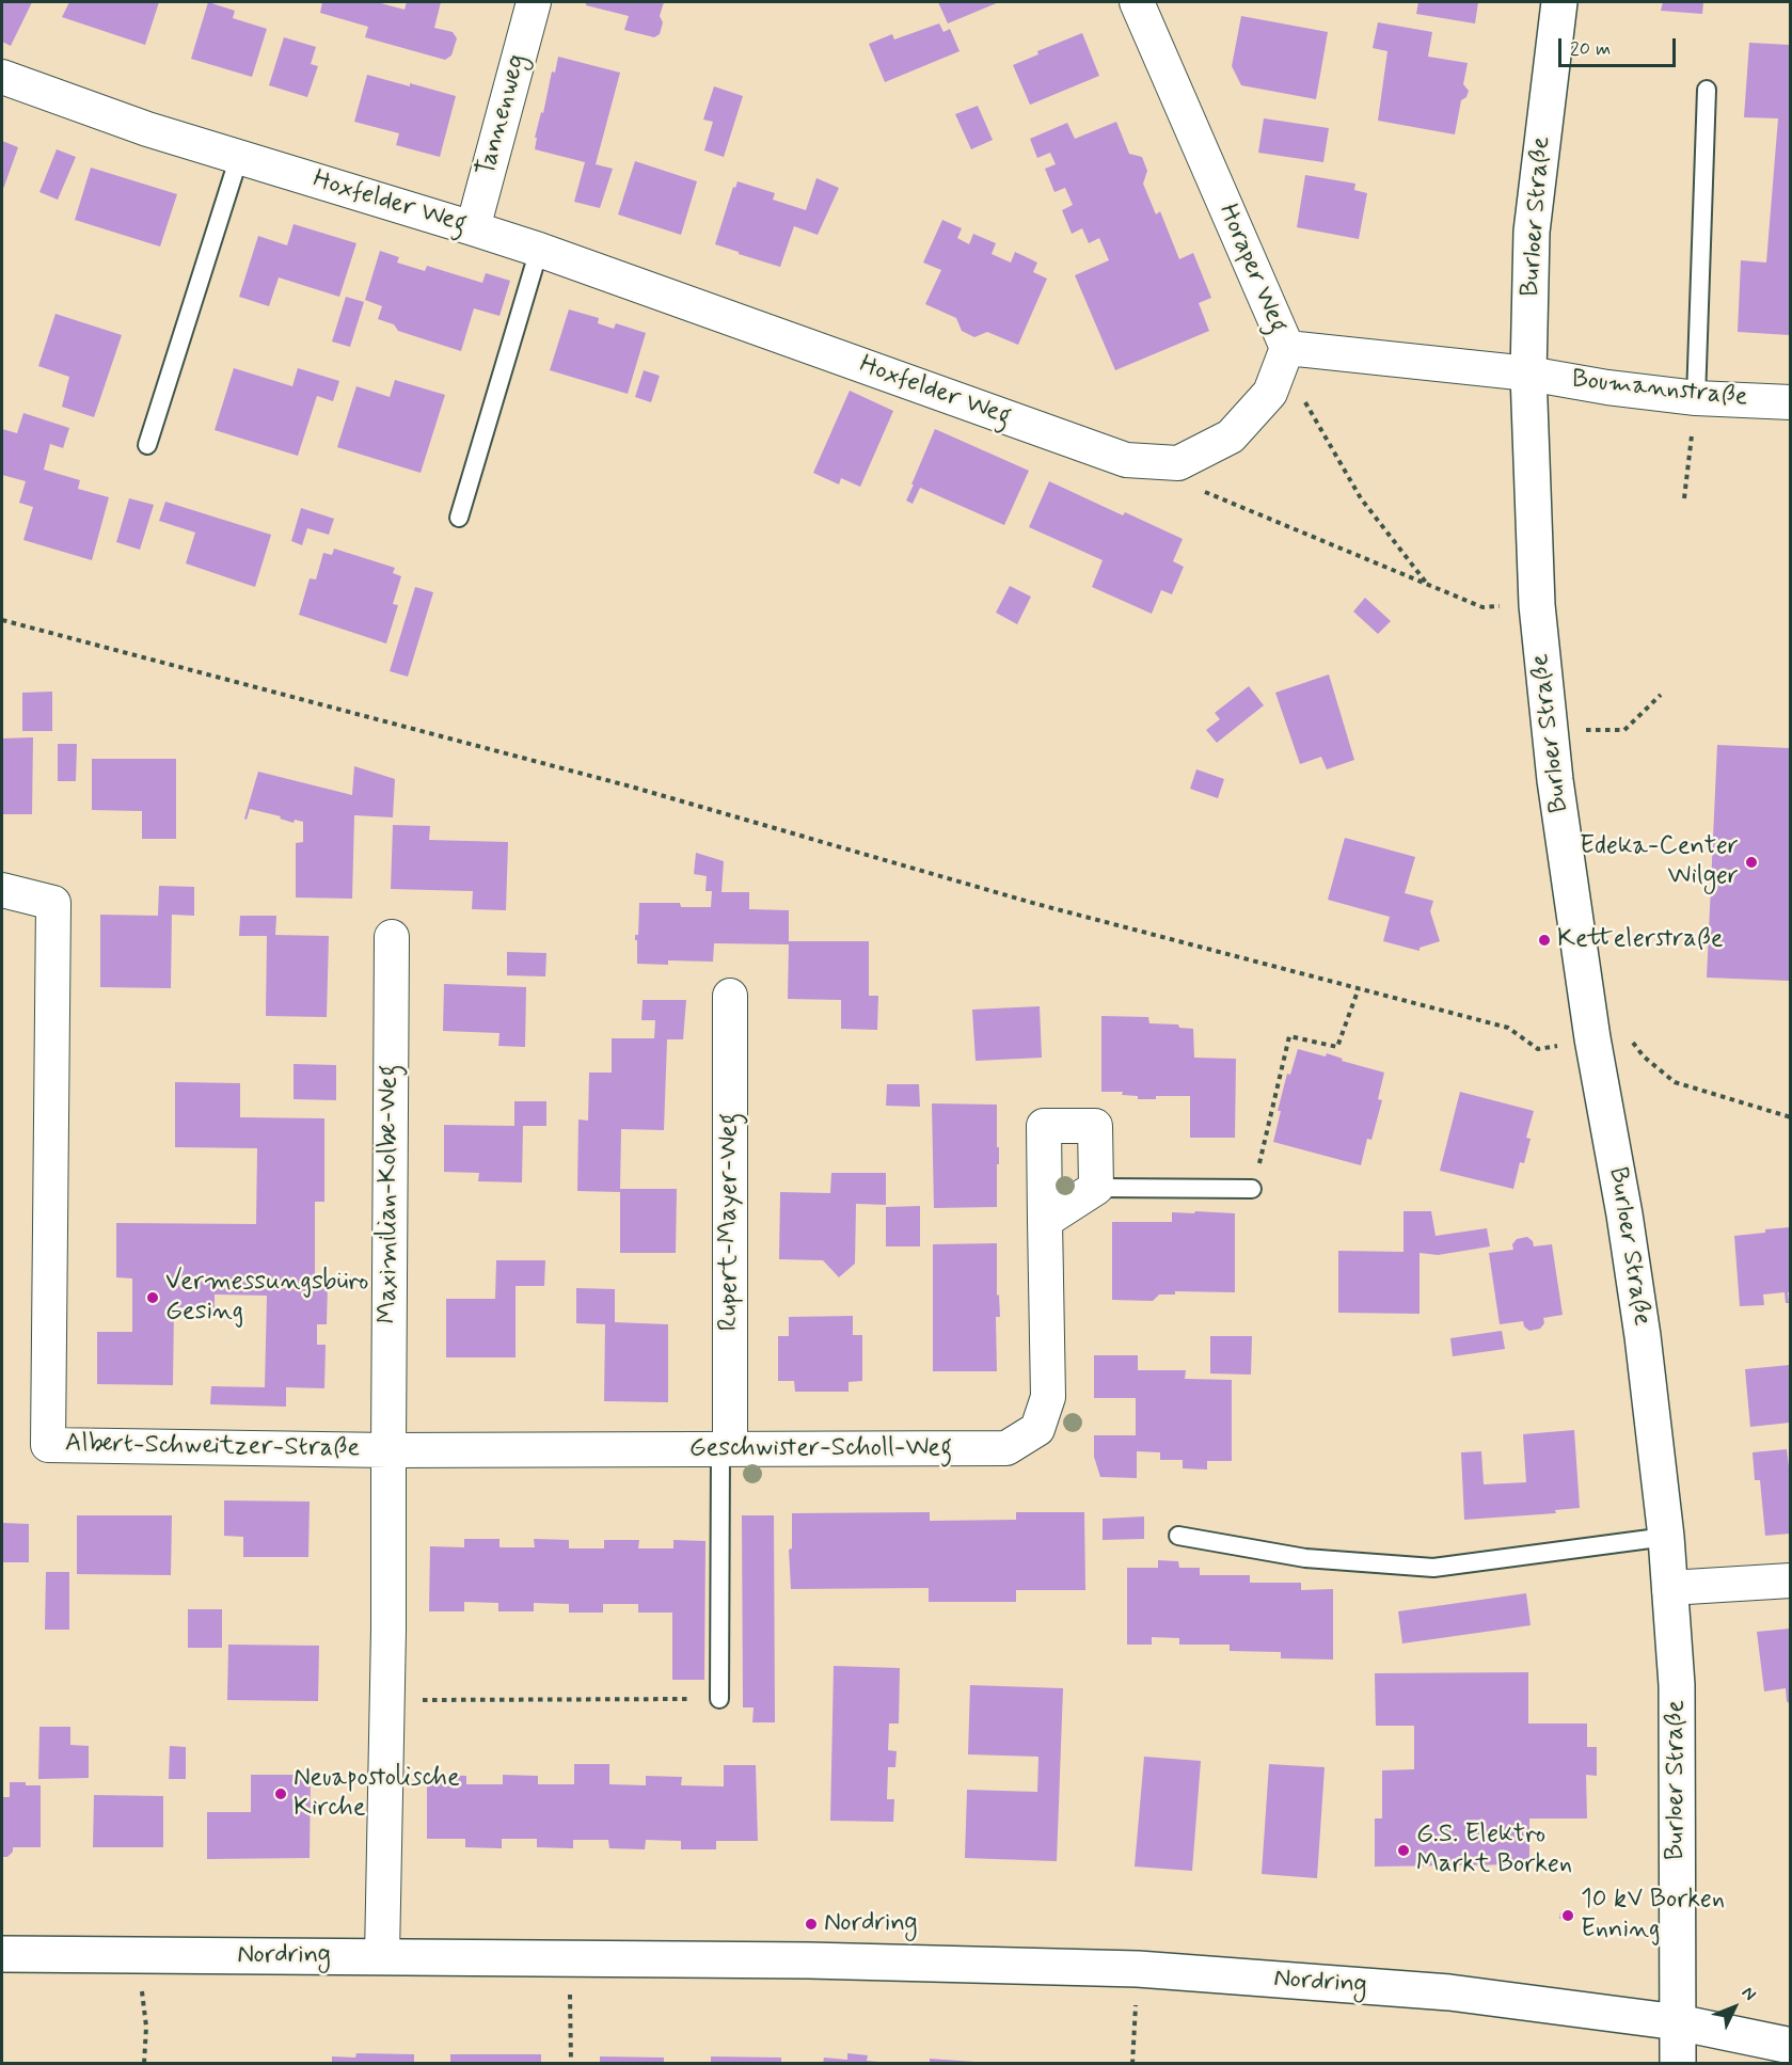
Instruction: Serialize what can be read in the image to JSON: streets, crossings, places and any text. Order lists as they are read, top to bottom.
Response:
{
  "streets": {
    "main road": ["Burloer Straße", "Nordring"],
    "street": [
      "Tannenweg",
      "Hoxfelder Weg",
      "Horaper Weg",
      "Boumannstraße",
      "Maximilian-Kolbe-Weg",
      "Rupert-Mayer-Weg",
      "Albert-Schweitzer-Straße",
      "Geschwister-Scholl-Weg"
    ]
  },
  "crossings": [
    ["Tannenweg", "Hoxfelder Weg"],
    ["Burloer Straße", "Horaper Weg"],
    ["Burloer Straße", "Boumannstraße"],
    ["Burloer Straße", "Nordring"],
    ["Horaper Weg", "Boumannstraße"],
    ["Maximilian-Kolbe-Weg", "Albert-Schweitzer-Straße"],
    ["Maximilian-Kolbe-Weg", "Geschwister-Scholl-Weg"],
    ["Rupert-Mayer-Weg", "Geschwister-Scholl-Weg"],
    ["Albert-Schweitzer-Straße", "Geschwister-Scholl-Weg"],
    ["Albert-Schweitzer-Straße", "Nordring"]
  ],
  "places": [
    "Edeka-Center Wilger",
    "Kettelerstraße",
    "Vermessungsbüro Gesing",
    "Neuapostolische Kirche",
    "G.S. Elektro Markt Borken",
    "10 kV Borken Enning",
    "Nordring"
  ],
  "scale_bar": "20 m",
  "north": "top right"
}
